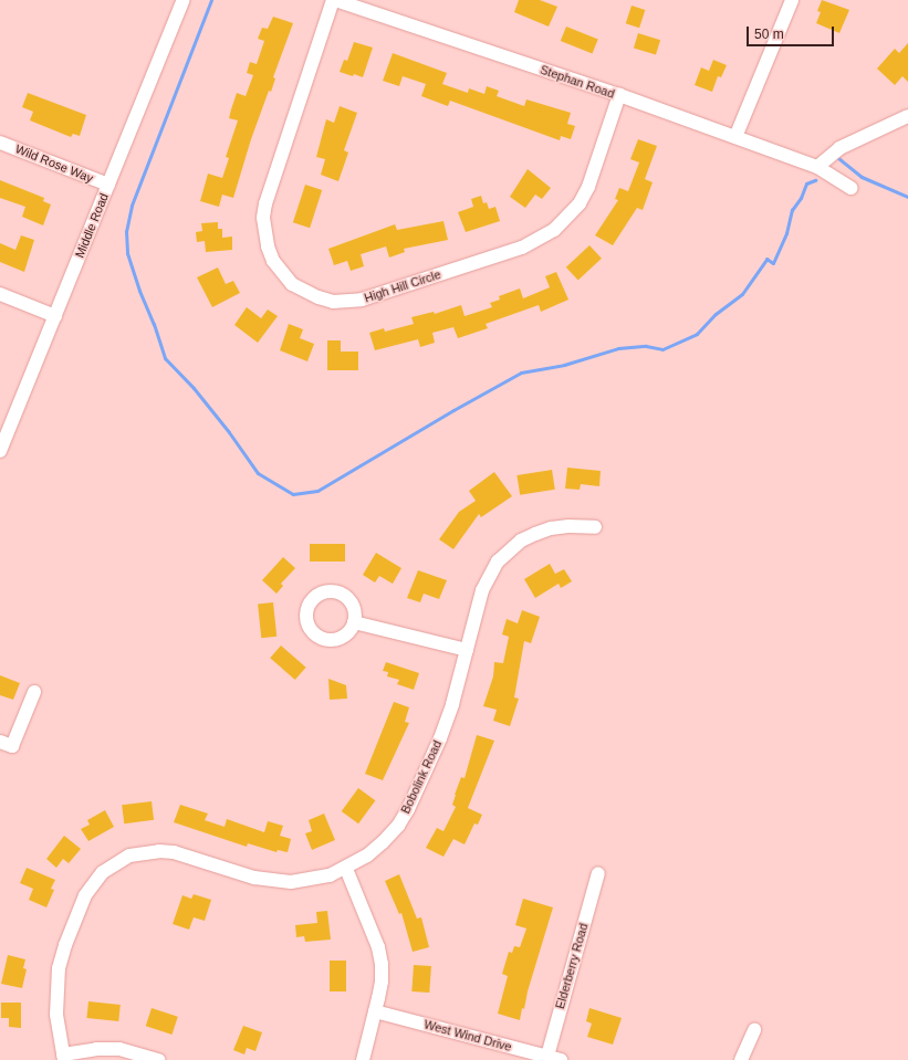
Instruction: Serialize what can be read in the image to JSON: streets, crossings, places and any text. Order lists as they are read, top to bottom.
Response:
{
  "streets": {
    "street": [
      "Stephan Road",
      "Wild Rose Way",
      "Middle Road",
      "High Hill Circle",
      "Bobolink Road",
      "Elderberry Road",
      "West Wind Drive"
    ]
  },
  "crossings": [
    ["Stephan Road", "High Hill Circle"],
    ["Wild Rose Way", "Middle Road"],
    ["Elderberry Road", "West Wind Drive"]
  ],
  "scale_bar": "50 m"
}
